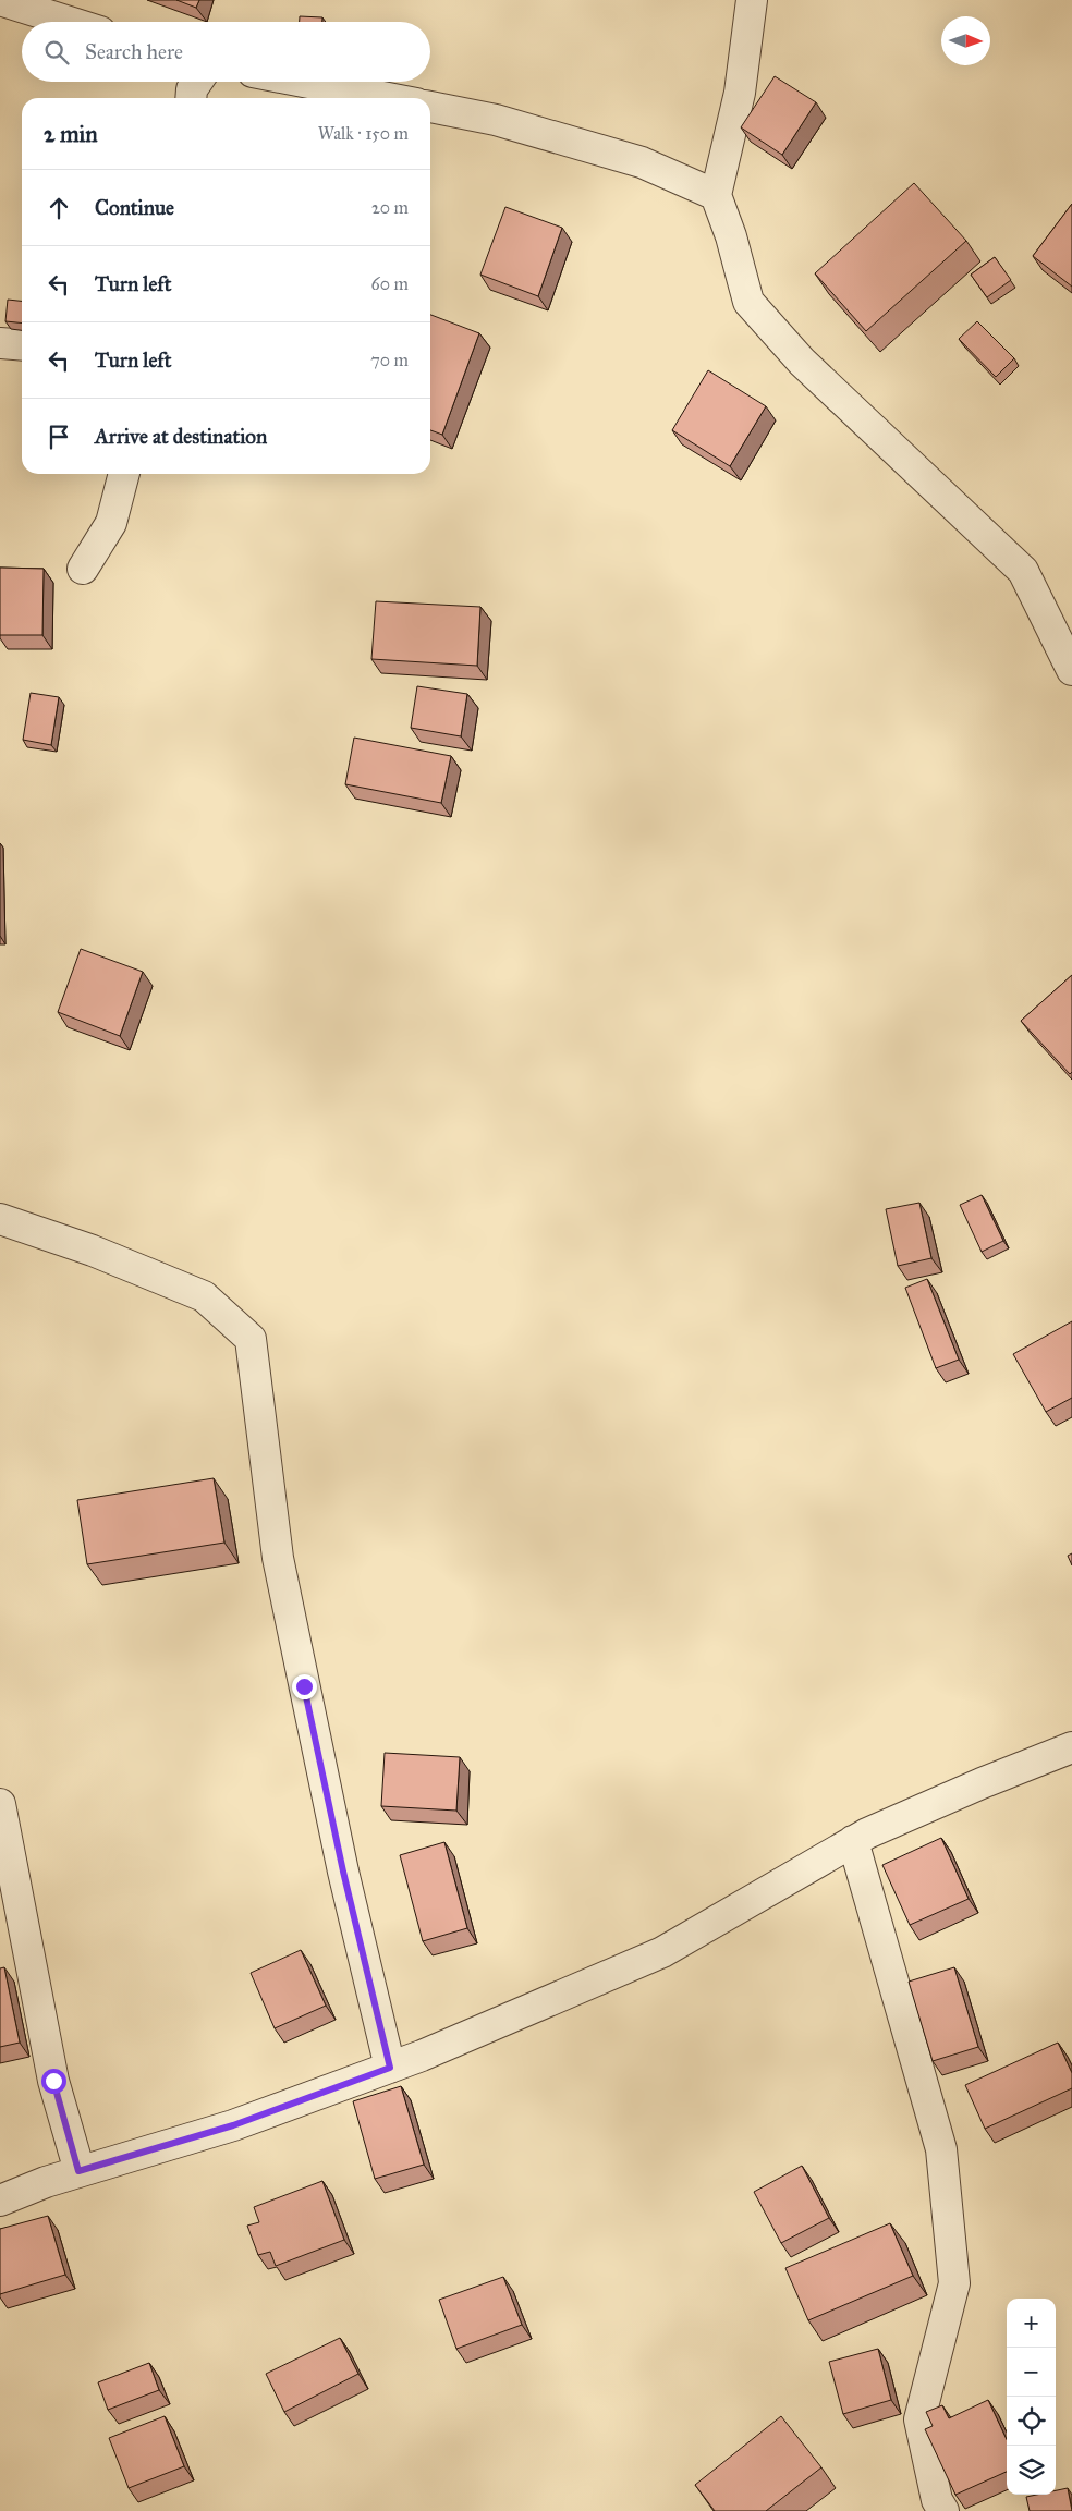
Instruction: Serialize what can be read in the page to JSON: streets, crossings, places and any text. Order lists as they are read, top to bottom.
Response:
{
  "north": "right",
  "page": {
    "search": "Search here",
    "heading": ["2 min", "Walk · 150 m"],
    "list": [
      ["Continue", "20 m"],
      ["Turn left", "60 m"],
      ["Turn left", "70 m"],
      "Arrive at destination"
    ],
    "map_buttons": ["+", "−"]
  }
}
